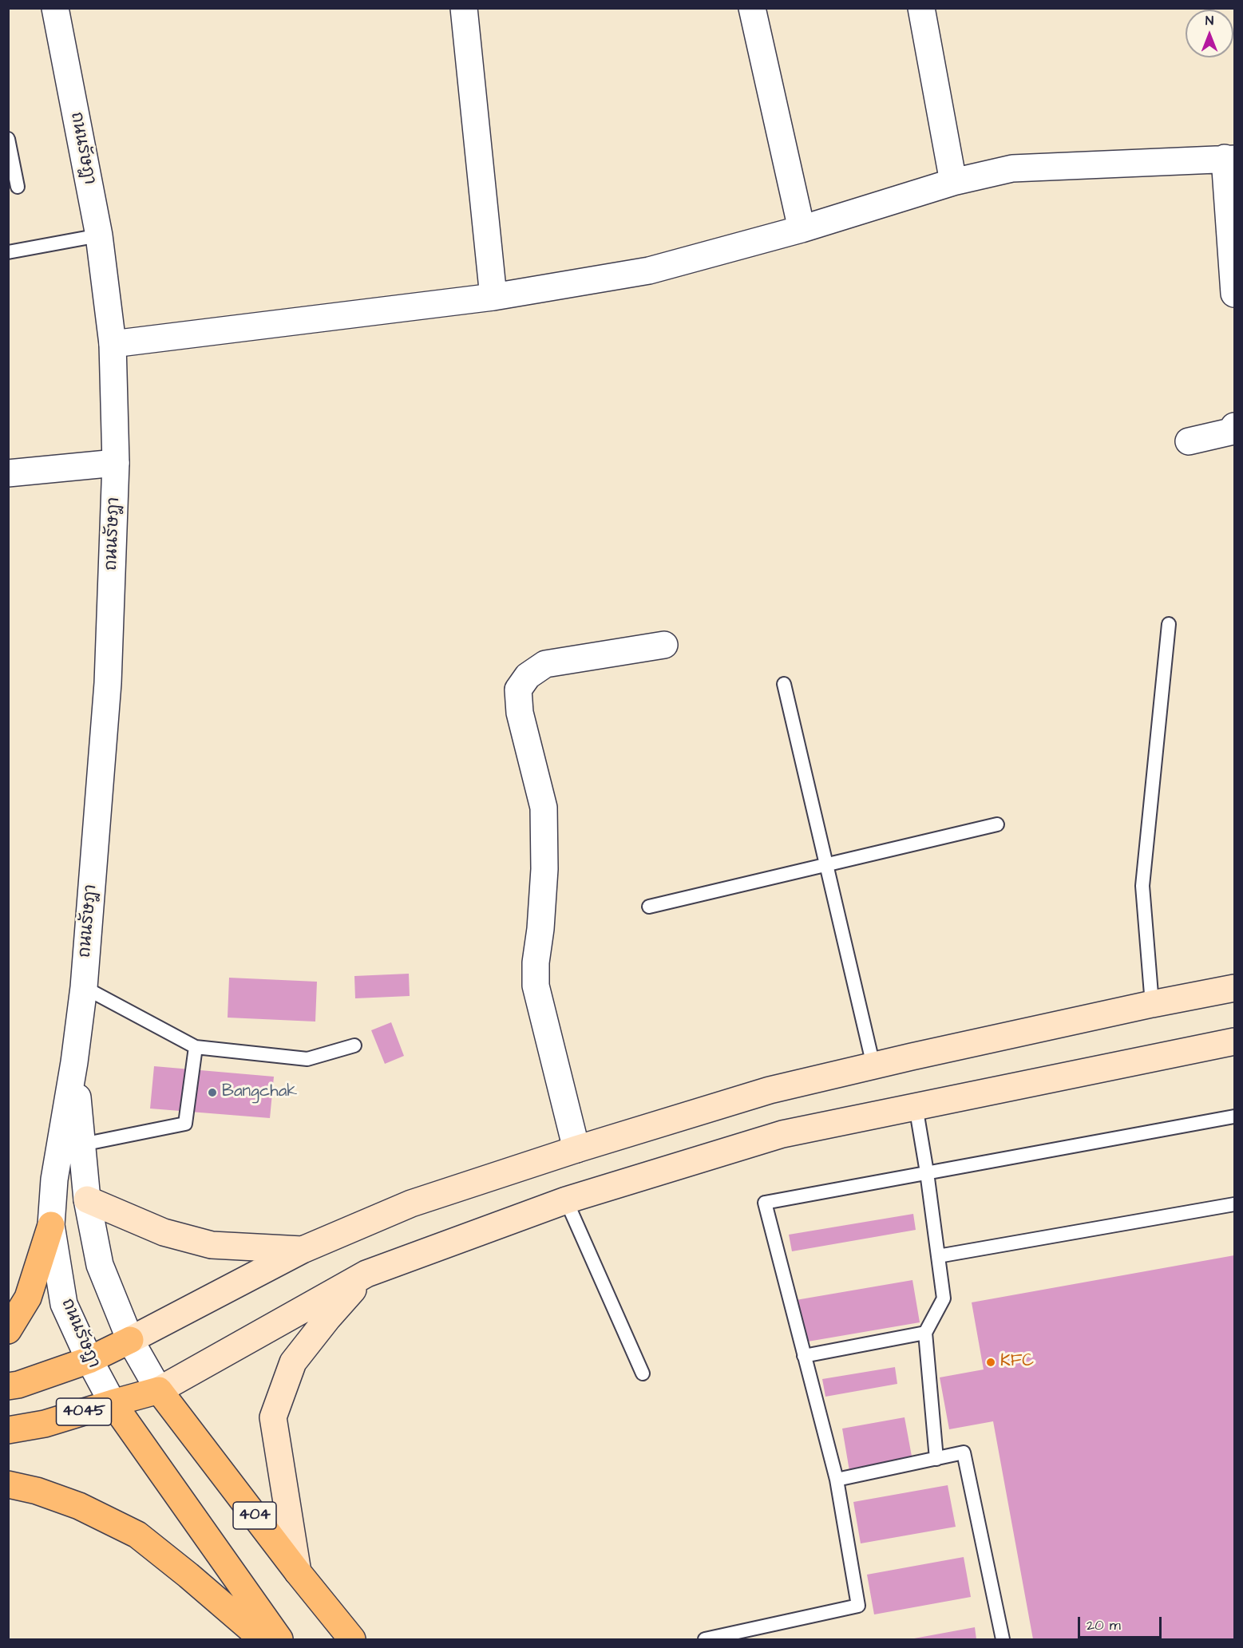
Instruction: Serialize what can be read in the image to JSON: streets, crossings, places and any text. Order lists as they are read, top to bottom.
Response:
{
  "streets": {
    "main road": ["4045", "404"],
    "street": ["ถนนรัษฎา"]
  },
  "crossings": [
    ["ถนนรัษฎา", "4045"],
    ["ถนนรัษฎา", "404"],
    ["4045", "404"]
  ],
  "places": ["Bangchak", "KFC"],
  "scale_bar": "20 m",
  "north": "top"
}
